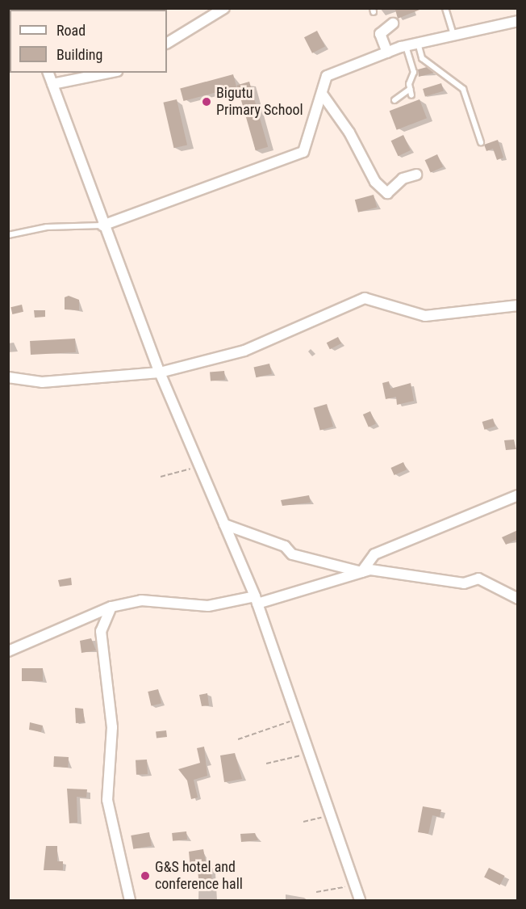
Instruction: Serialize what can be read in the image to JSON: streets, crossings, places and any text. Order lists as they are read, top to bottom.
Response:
{
  "places": ["Bigutu Primary School", "G&S hotel and conference hall"],
  "legend": ["Road", "Building"]
}
